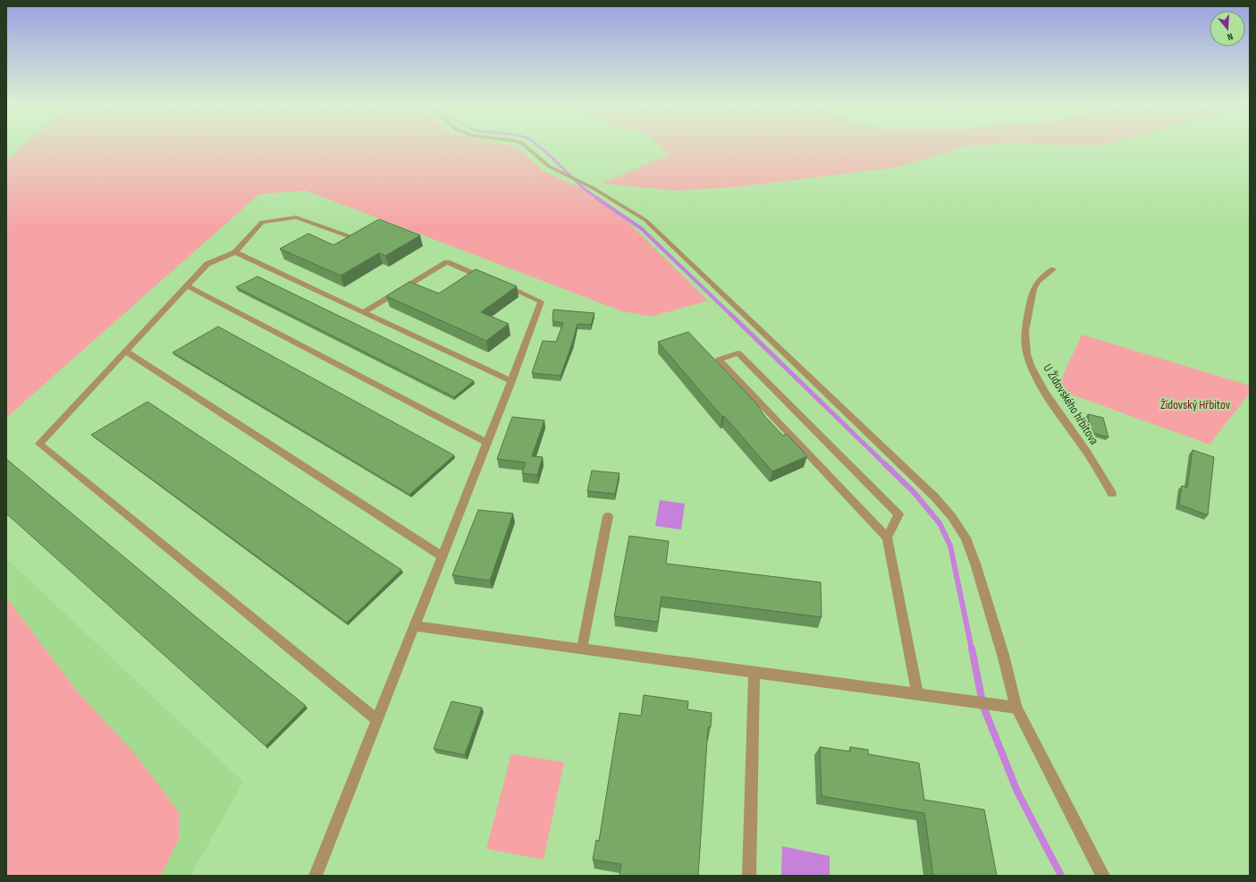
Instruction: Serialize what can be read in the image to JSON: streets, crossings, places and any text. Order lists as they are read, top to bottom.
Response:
{
  "streets": {
    "street": ["U Židovského hřbitova"]
  },
  "parks": ["Židovský Hřbitov"],
  "north": "bottom"
}
